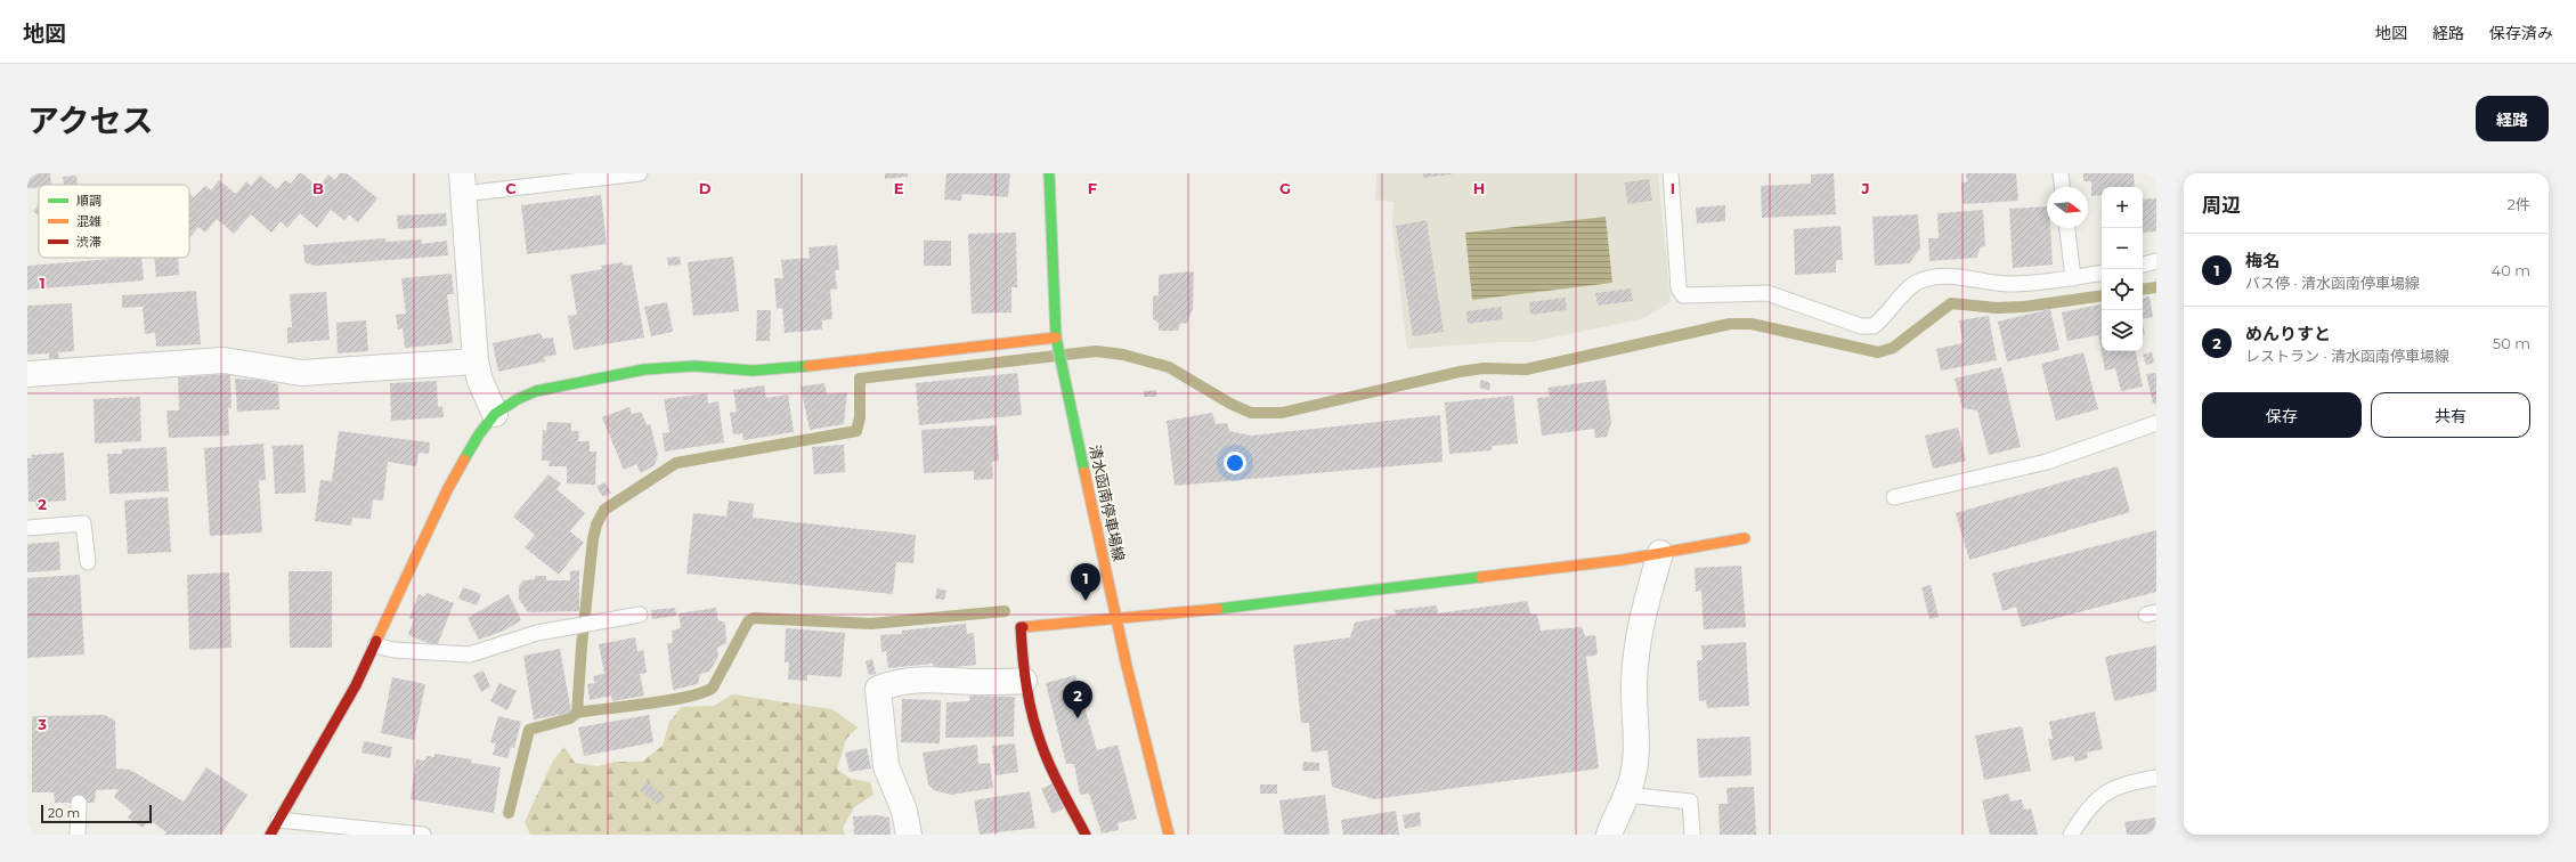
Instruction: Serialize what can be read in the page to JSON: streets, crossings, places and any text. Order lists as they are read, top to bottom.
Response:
{
  "streets": {
    "street": ["清水函南停車場線"]
  },
  "legend": ["順調", "混雑", "渋滞"],
  "scale_bar": "20 m",
  "north": "right",
  "page": {
    "header": "地図",
    "nav": ["地図", "経路", "保存済み"],
    "title": "アクセス",
    "buttons": [
      "経路",
      ["保存", "共有"]
    ],
    "heading": ["周辺", "2件"],
    "map_buttons": ["+", "−"],
    "list": [
      {
        "mark": "1",
        "name": "梅名",
        "note": "バス停 · 清水函南停車場線",
        "value": "40 m"
      },
      {
        "mark": "2",
        "name": "めんりすと",
        "note": "レストラン · 清水函南停車場線",
        "value": "50 m"
      }
    ],
    "pins": ["1", "2"],
    "scale": "20 m"
  },
  "grid": {
    "columns": [
      "B",
      "C",
      "D",
      "E",
      "F",
      "G",
      "H",
      "I",
      "J"
    ],
    "rows": ["1", "2", "3"]
  }
}
